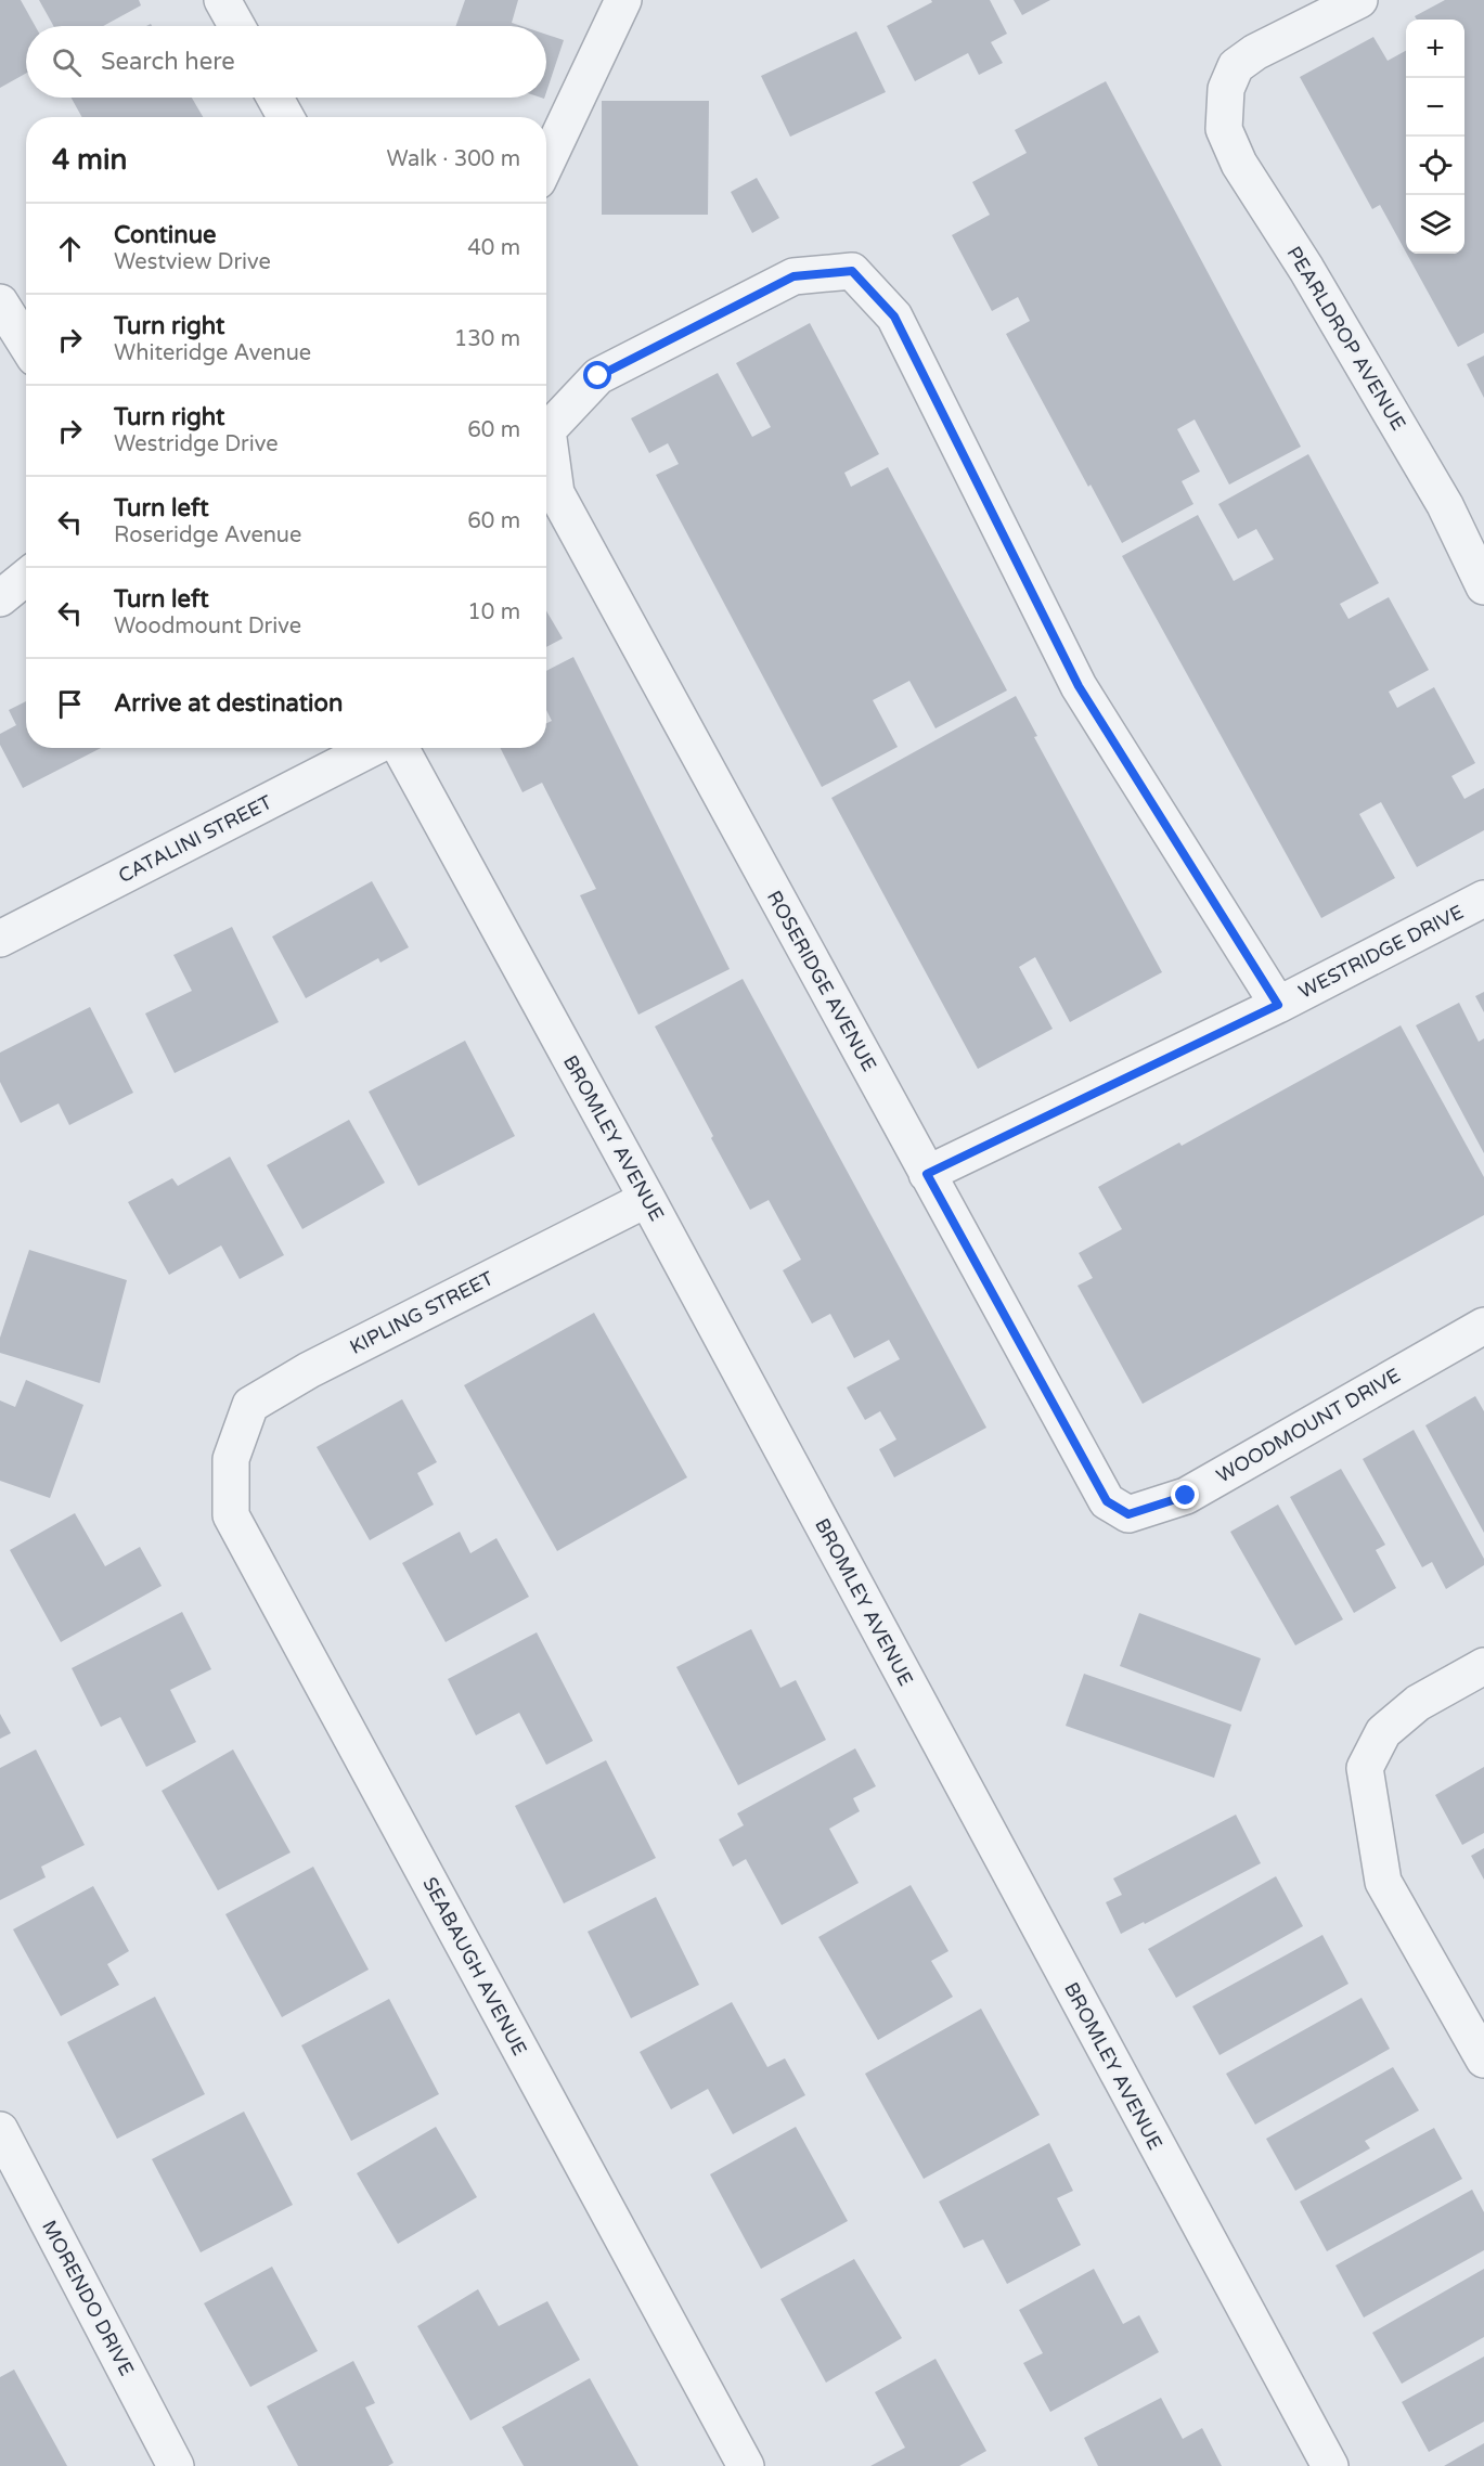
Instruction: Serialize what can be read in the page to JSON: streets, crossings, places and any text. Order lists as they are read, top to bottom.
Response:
{
  "streets": {
    "street": [
      "PEARLDROP AVENUE",
      "CATALINI STREET",
      "WESTRIDGE DRIVE",
      "ROSERIDGE AVENUE",
      "BROMLEY AVENUE",
      "KIPLING STREET",
      "WOODMOUNT DRIVE",
      "SEABAUGH AVENUE",
      "MORENDO DRIVE"
    ]
  },
  "crossings": [
    ["WESTRIDGE DRIVE", "ROSERIDGE AVENUE"],
    ["ROSERIDGE AVENUE", "WOODMOUNT DRIVE"],
    ["BROMLEY AVENUE", "KIPLING STREET"],
    ["KIPLING STREET", "SEABAUGH AVENUE"]
  ],
  "page": {
    "map_buttons": ["+", "−"],
    "search": "Search here",
    "heading": ["4 min", "Walk · 300 m"],
    "list": [
      ["Continue", "Westview Drive", "40 m"],
      ["Turn right", "Whiteridge Avenue", "130 m"],
      ["Turn right", "Westridge Drive", "60 m"],
      ["Turn left", "Roseridge Avenue", "60 m"],
      ["Turn left", "Woodmount Drive", "10 m"],
      "Arrive at destination"
    ]
  }
}
